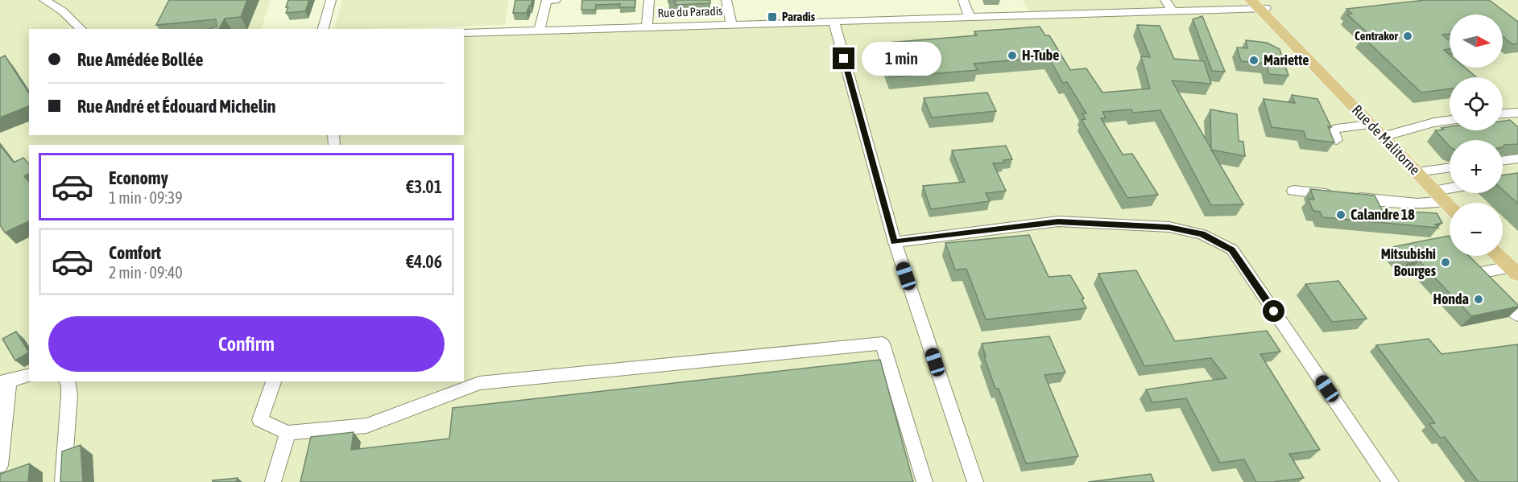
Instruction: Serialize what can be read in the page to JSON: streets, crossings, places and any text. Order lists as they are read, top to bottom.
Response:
{
  "streets": {
    "main road": ["Rue de Malitorne"],
    "street": ["Rue du Paradis"]
  },
  "crossings": [
    ["Rue du Paradis", "Rue de Malitorne"]
  ],
  "places": {
    "transit": ["Paradis"],
    "other": [
      "Centrakor",
      "H-Tube",
      "Mariette",
      "Calandre 18",
      "Mitsubishi Bourges",
      "Honda"
    ]
  },
  "north": "right",
  "page": {
    "map_buttons": ["+", "−"],
    "banner": ["Rue Amédée Bollée", "Rue André et Édouard Michelin"],
    "bubble": "1 min",
    "list": [
      {
        "name": "Economy",
        "note": "1 min · 09:39",
        "value": "€3.01"
      },
      {
        "name": "Comfort",
        "note": "2 min · 09:40",
        "value": "€4.06"
      }
    ],
    "buttons": "Confirm"
  }
}
